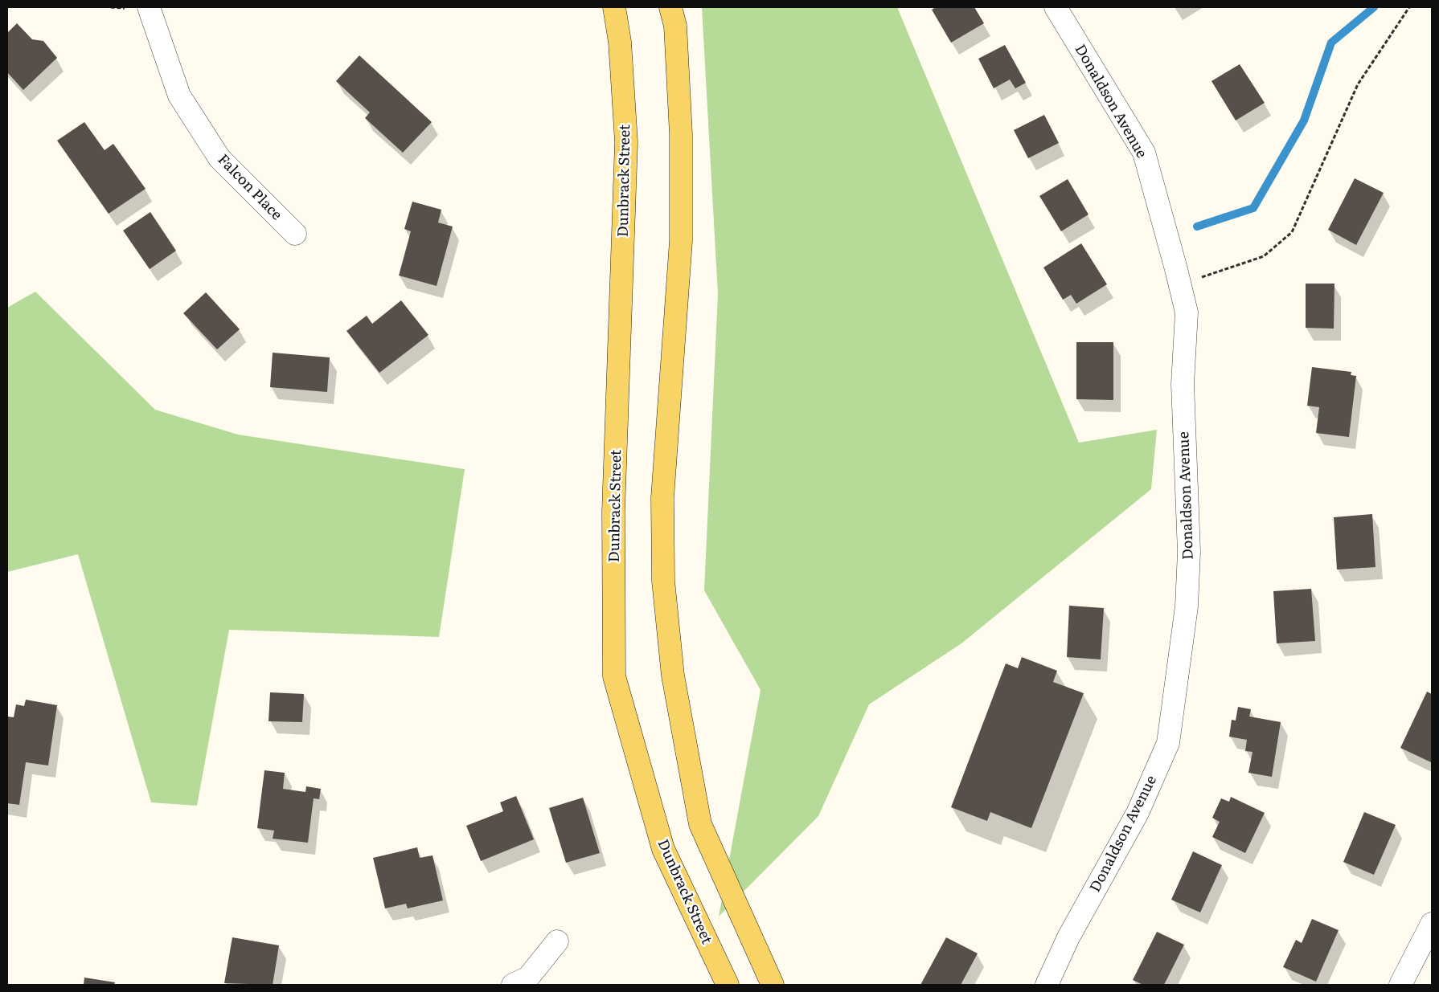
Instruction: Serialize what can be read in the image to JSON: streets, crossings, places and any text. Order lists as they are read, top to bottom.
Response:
{
  "streets": {
    "main road": ["Dunbrack Street"],
    "street": ["Donaldson Avenue", "Falcon Place"]
  }
}
